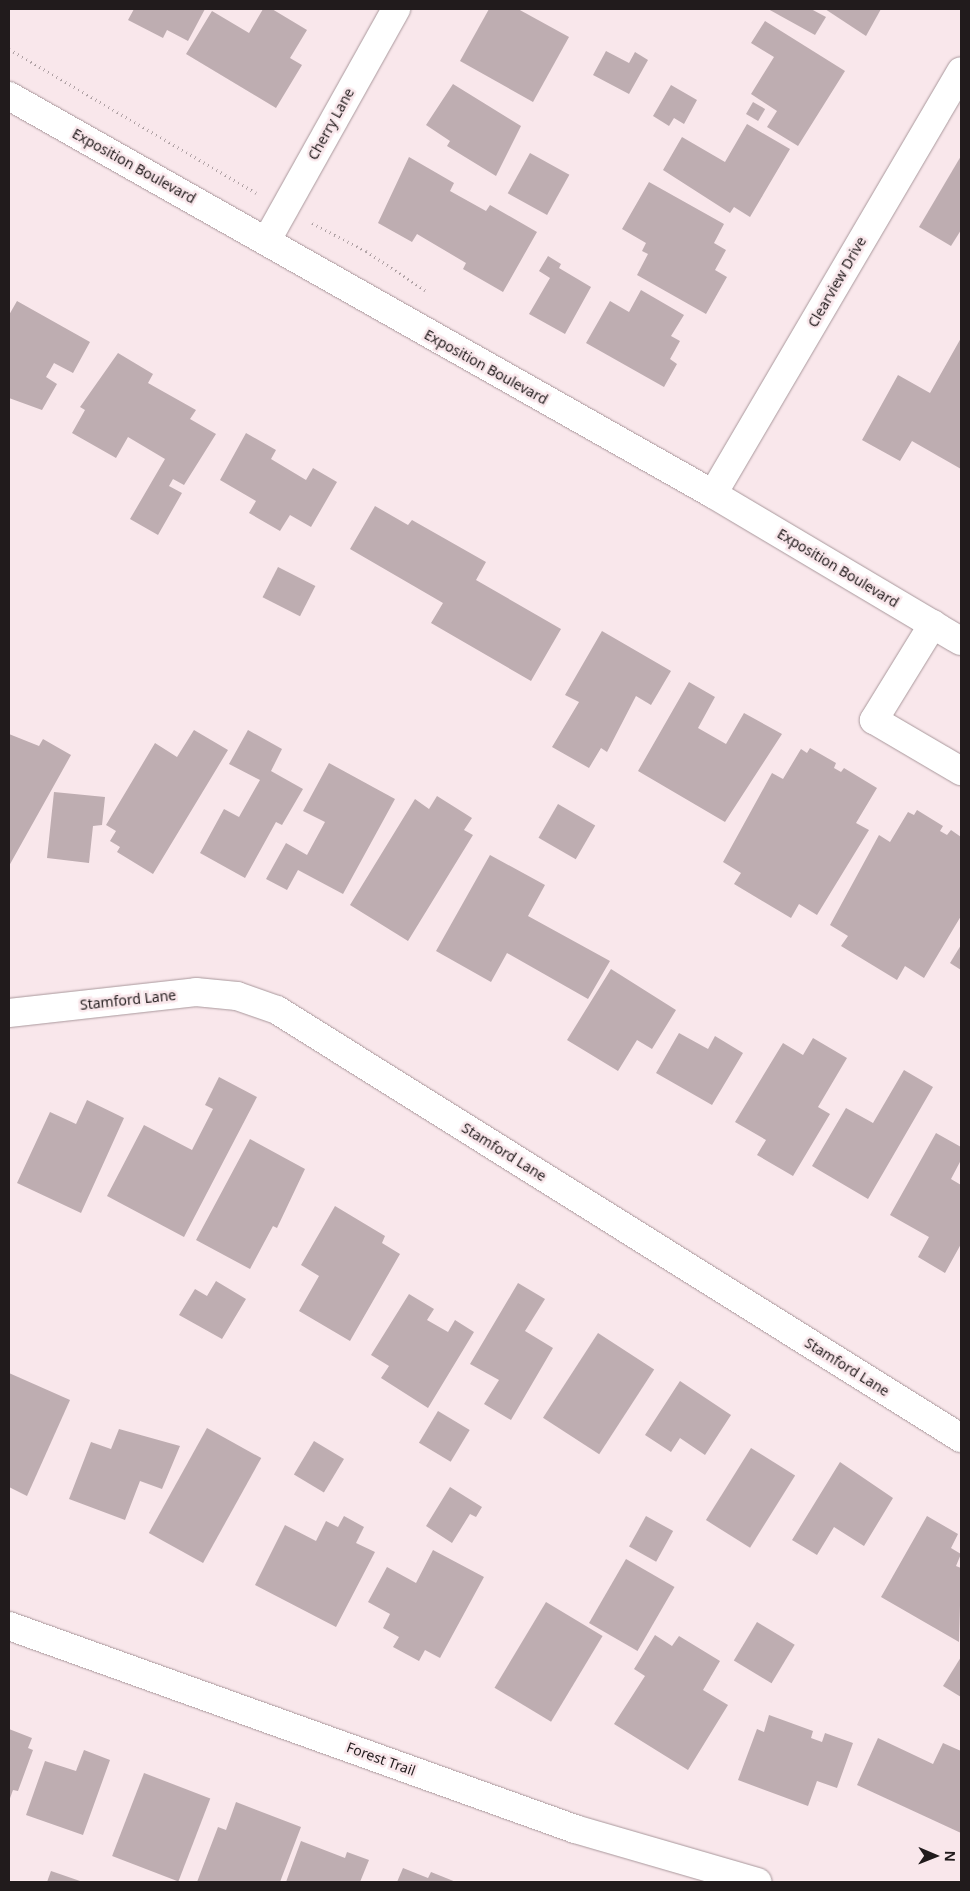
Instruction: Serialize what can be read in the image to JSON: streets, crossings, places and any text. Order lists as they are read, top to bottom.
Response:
{
  "streets": {
    "street": [
      "Cherry Lane",
      "Exposition Boulevard",
      "Clearview Drive",
      "Stamford Lane",
      "Forest Trail"
    ]
  },
  "crossings": [
    ["Cherry Lane", "Exposition Boulevard"],
    ["Exposition Boulevard", "Clearview Drive"]
  ],
  "north": "right"
}
